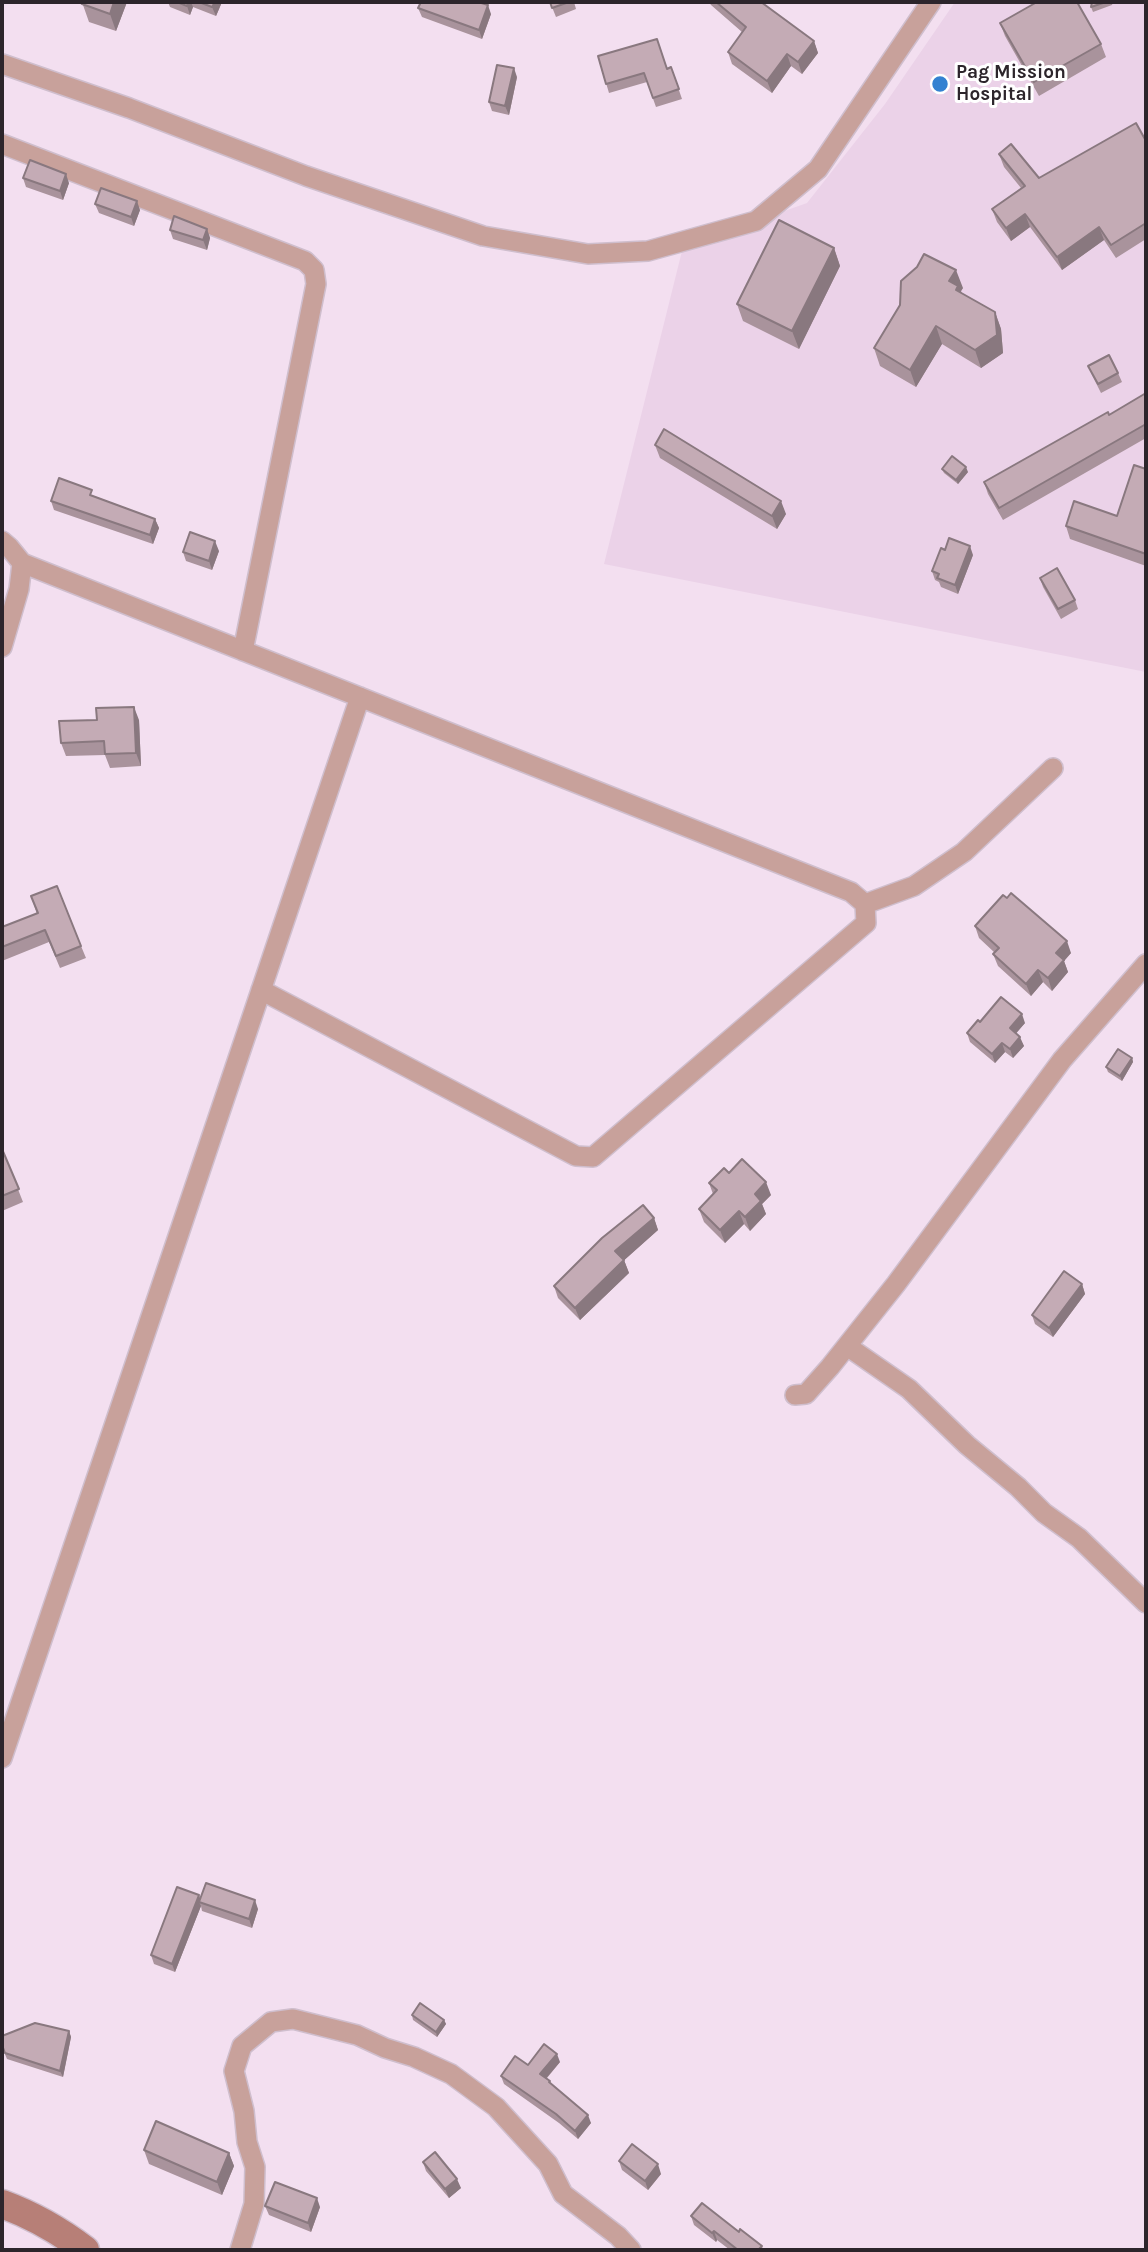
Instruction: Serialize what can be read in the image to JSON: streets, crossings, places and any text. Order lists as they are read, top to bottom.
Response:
{
  "places": ["Pag Mission Hospital"]
}
